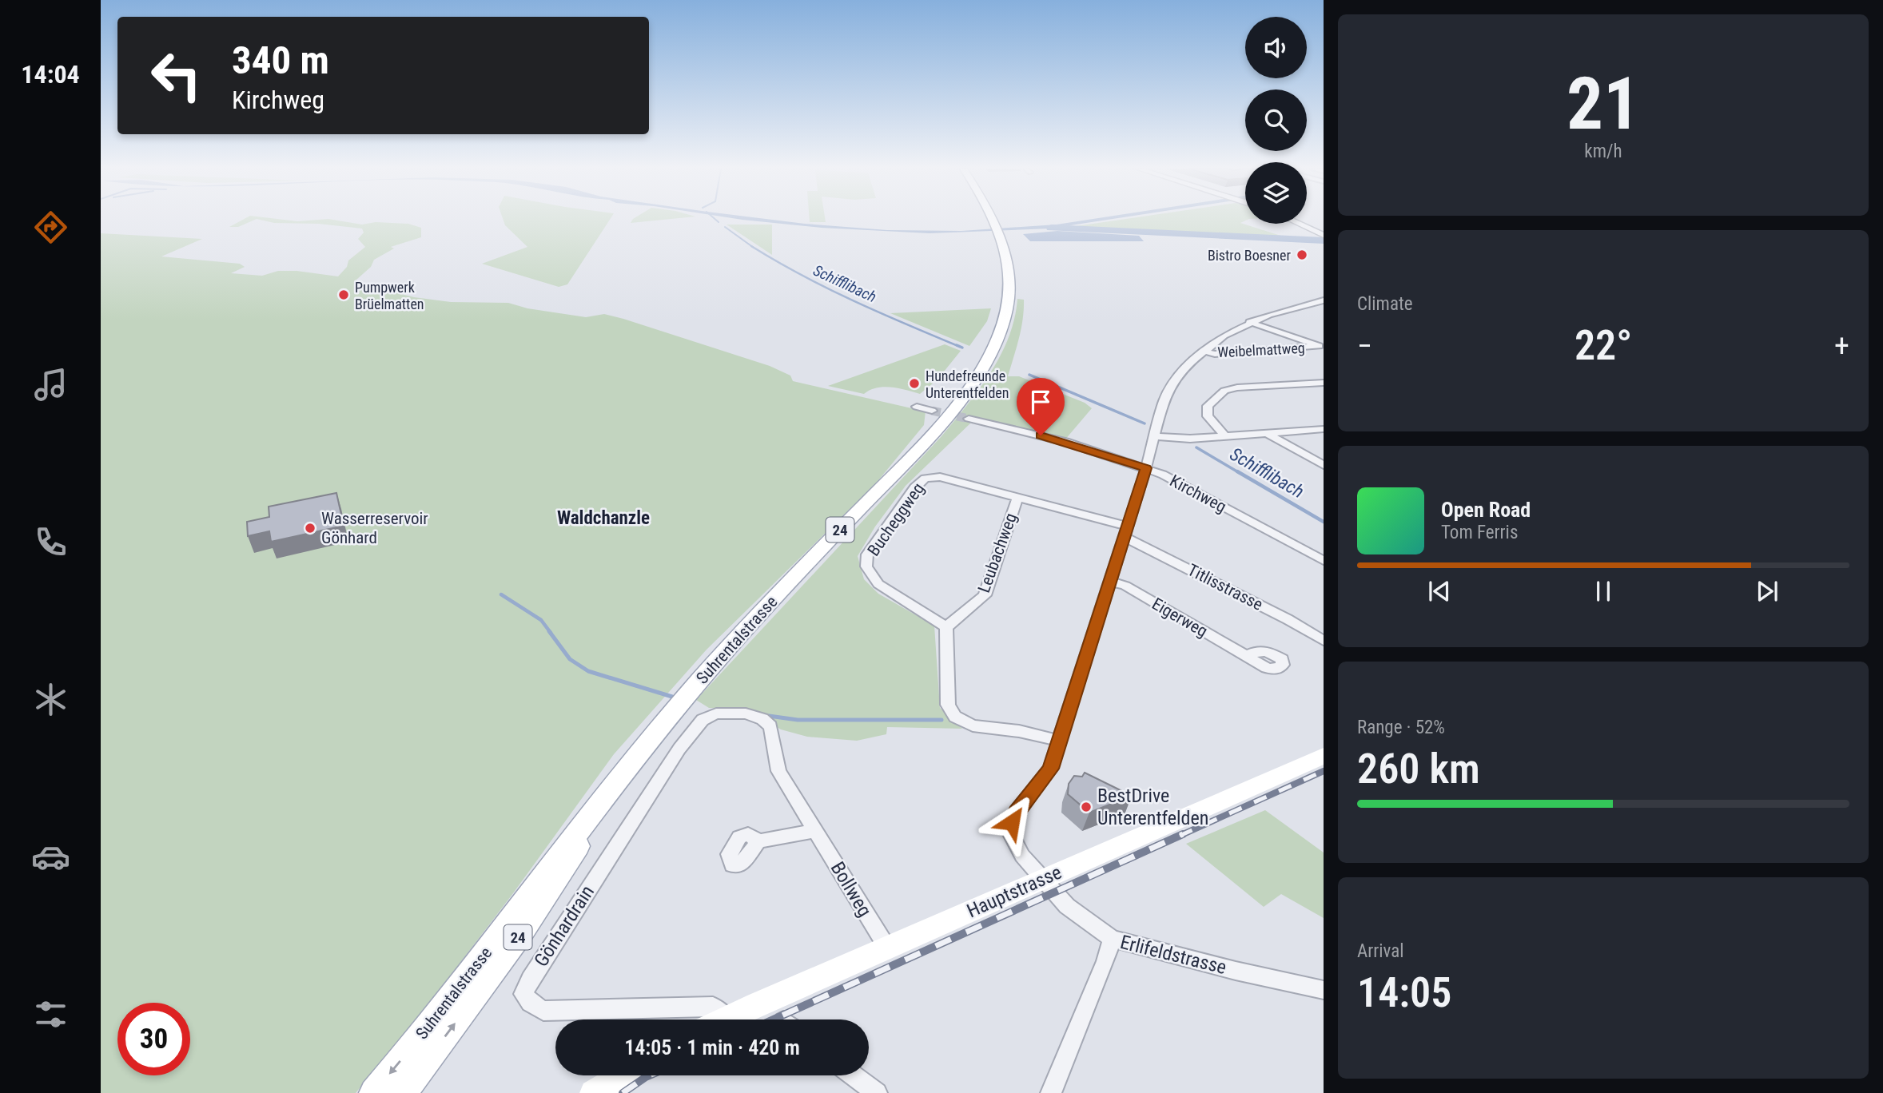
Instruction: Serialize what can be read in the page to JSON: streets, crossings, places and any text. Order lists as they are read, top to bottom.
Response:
{
  "streets": {
    "main road": ["24", "Suhrentalstrasse", "Hauptstrasse"],
    "street": [
      "Weibelmattweg",
      "Kirchweg",
      "Bucheggweg",
      "Leubachweg",
      "Titlisstrasse",
      "Eigerweg",
      "Bollweg",
      "Gönhardrain",
      "Erlifeldstrasse"
    ]
  },
  "crossings": [
    ["Weibelmattweg", "Erlifeldstrasse"],
    ["Kirchweg", "Erlifeldstrasse"],
    ["Bucheggweg", "Leubachweg"],
    ["Bucheggweg", "Titlisstrasse"],
    ["Bucheggweg", "Erlifeldstrasse"],
    ["24", "Suhrentalstrasse"],
    ["Titlisstrasse", "Erlifeldstrasse"],
    ["Eigerweg", "Erlifeldstrasse"],
    ["Bollweg", "Hauptstrasse"],
    ["Bollweg", "Gönhardrain"],
    ["Hauptstrasse", "Erlifeldstrasse"]
  ],
  "districts": ["Waldchanzle"],
  "water": ["Schifflibach"],
  "places": [
    "Bistro Boesner",
    "Pumpwerk Brüelmatten",
    "Hundefreunde Unterentfelden",
    "Wasserreservoir Gönhard",
    "BestDrive Unterentfelden"
  ],
  "page": {
    "tabs": "14:04",
    "tile": [
      ["21", "km/h"],
      "Climate",
      ["Range · 52%", "260 km"],
      ["Arrival", "14:05"]
    ],
    "turn": ["340 m", "Kirchweg"],
    "heat": ["−", "22°", "+"],
    "song": ["Open Road", "Tom Ferris"],
    "limit": "30",
    "trip": "14:05 · 1 min · 420 m"
  }
}
